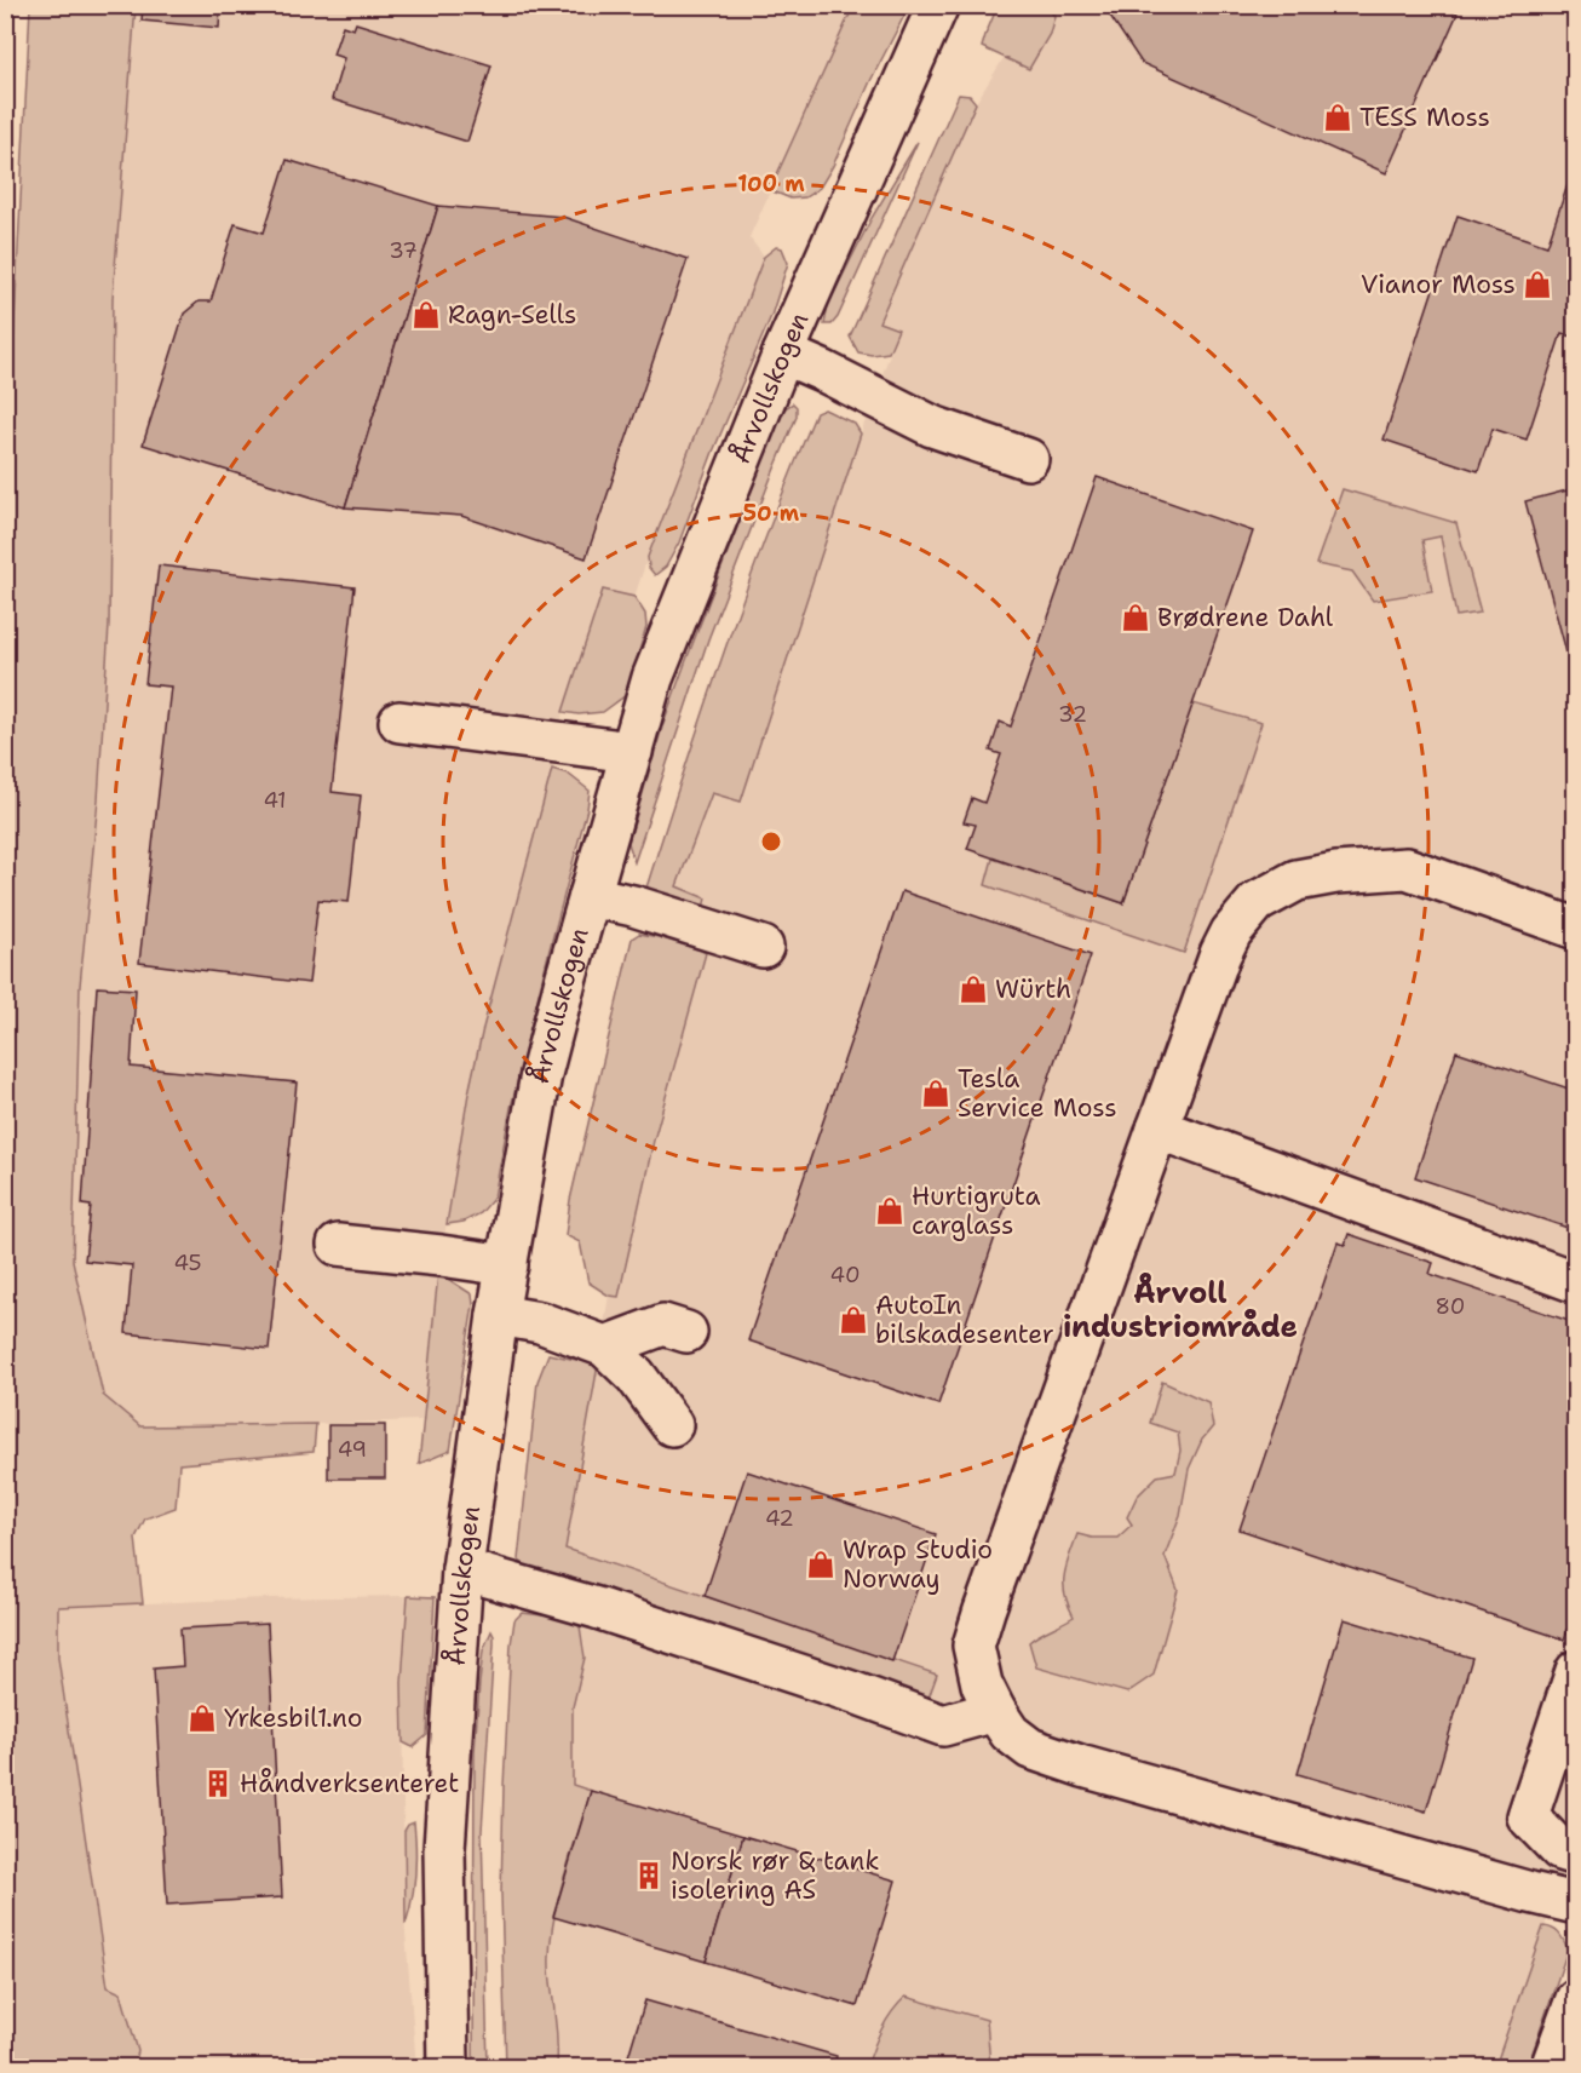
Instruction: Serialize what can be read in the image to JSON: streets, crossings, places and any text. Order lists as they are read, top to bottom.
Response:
{
  "streets": {
    "street": ["Årvollskogen"]
  },
  "districts": ["Årvoll industriområde"],
  "places": {
    "shop": [
      "TESS Moss",
      "Vianor Moss",
      "Ragn-Sells",
      "Brødrene Dahl",
      "Würth",
      "Tesla Service Moss",
      "Hurtigruta carglass",
      "AutoIn bilskadesenter",
      "Wrap Studio Norway",
      "Yrkesbil1.no"
    ],
    "building": ["Håndverksenteret", "Norsk rør & tank isolering AS"]
  },
  "house_numbers": [
    "37",
    "32",
    "41",
    "45",
    "40",
    "80",
    "49",
    "42"
  ],
  "rings": ["100 m", "50 m"]
}
